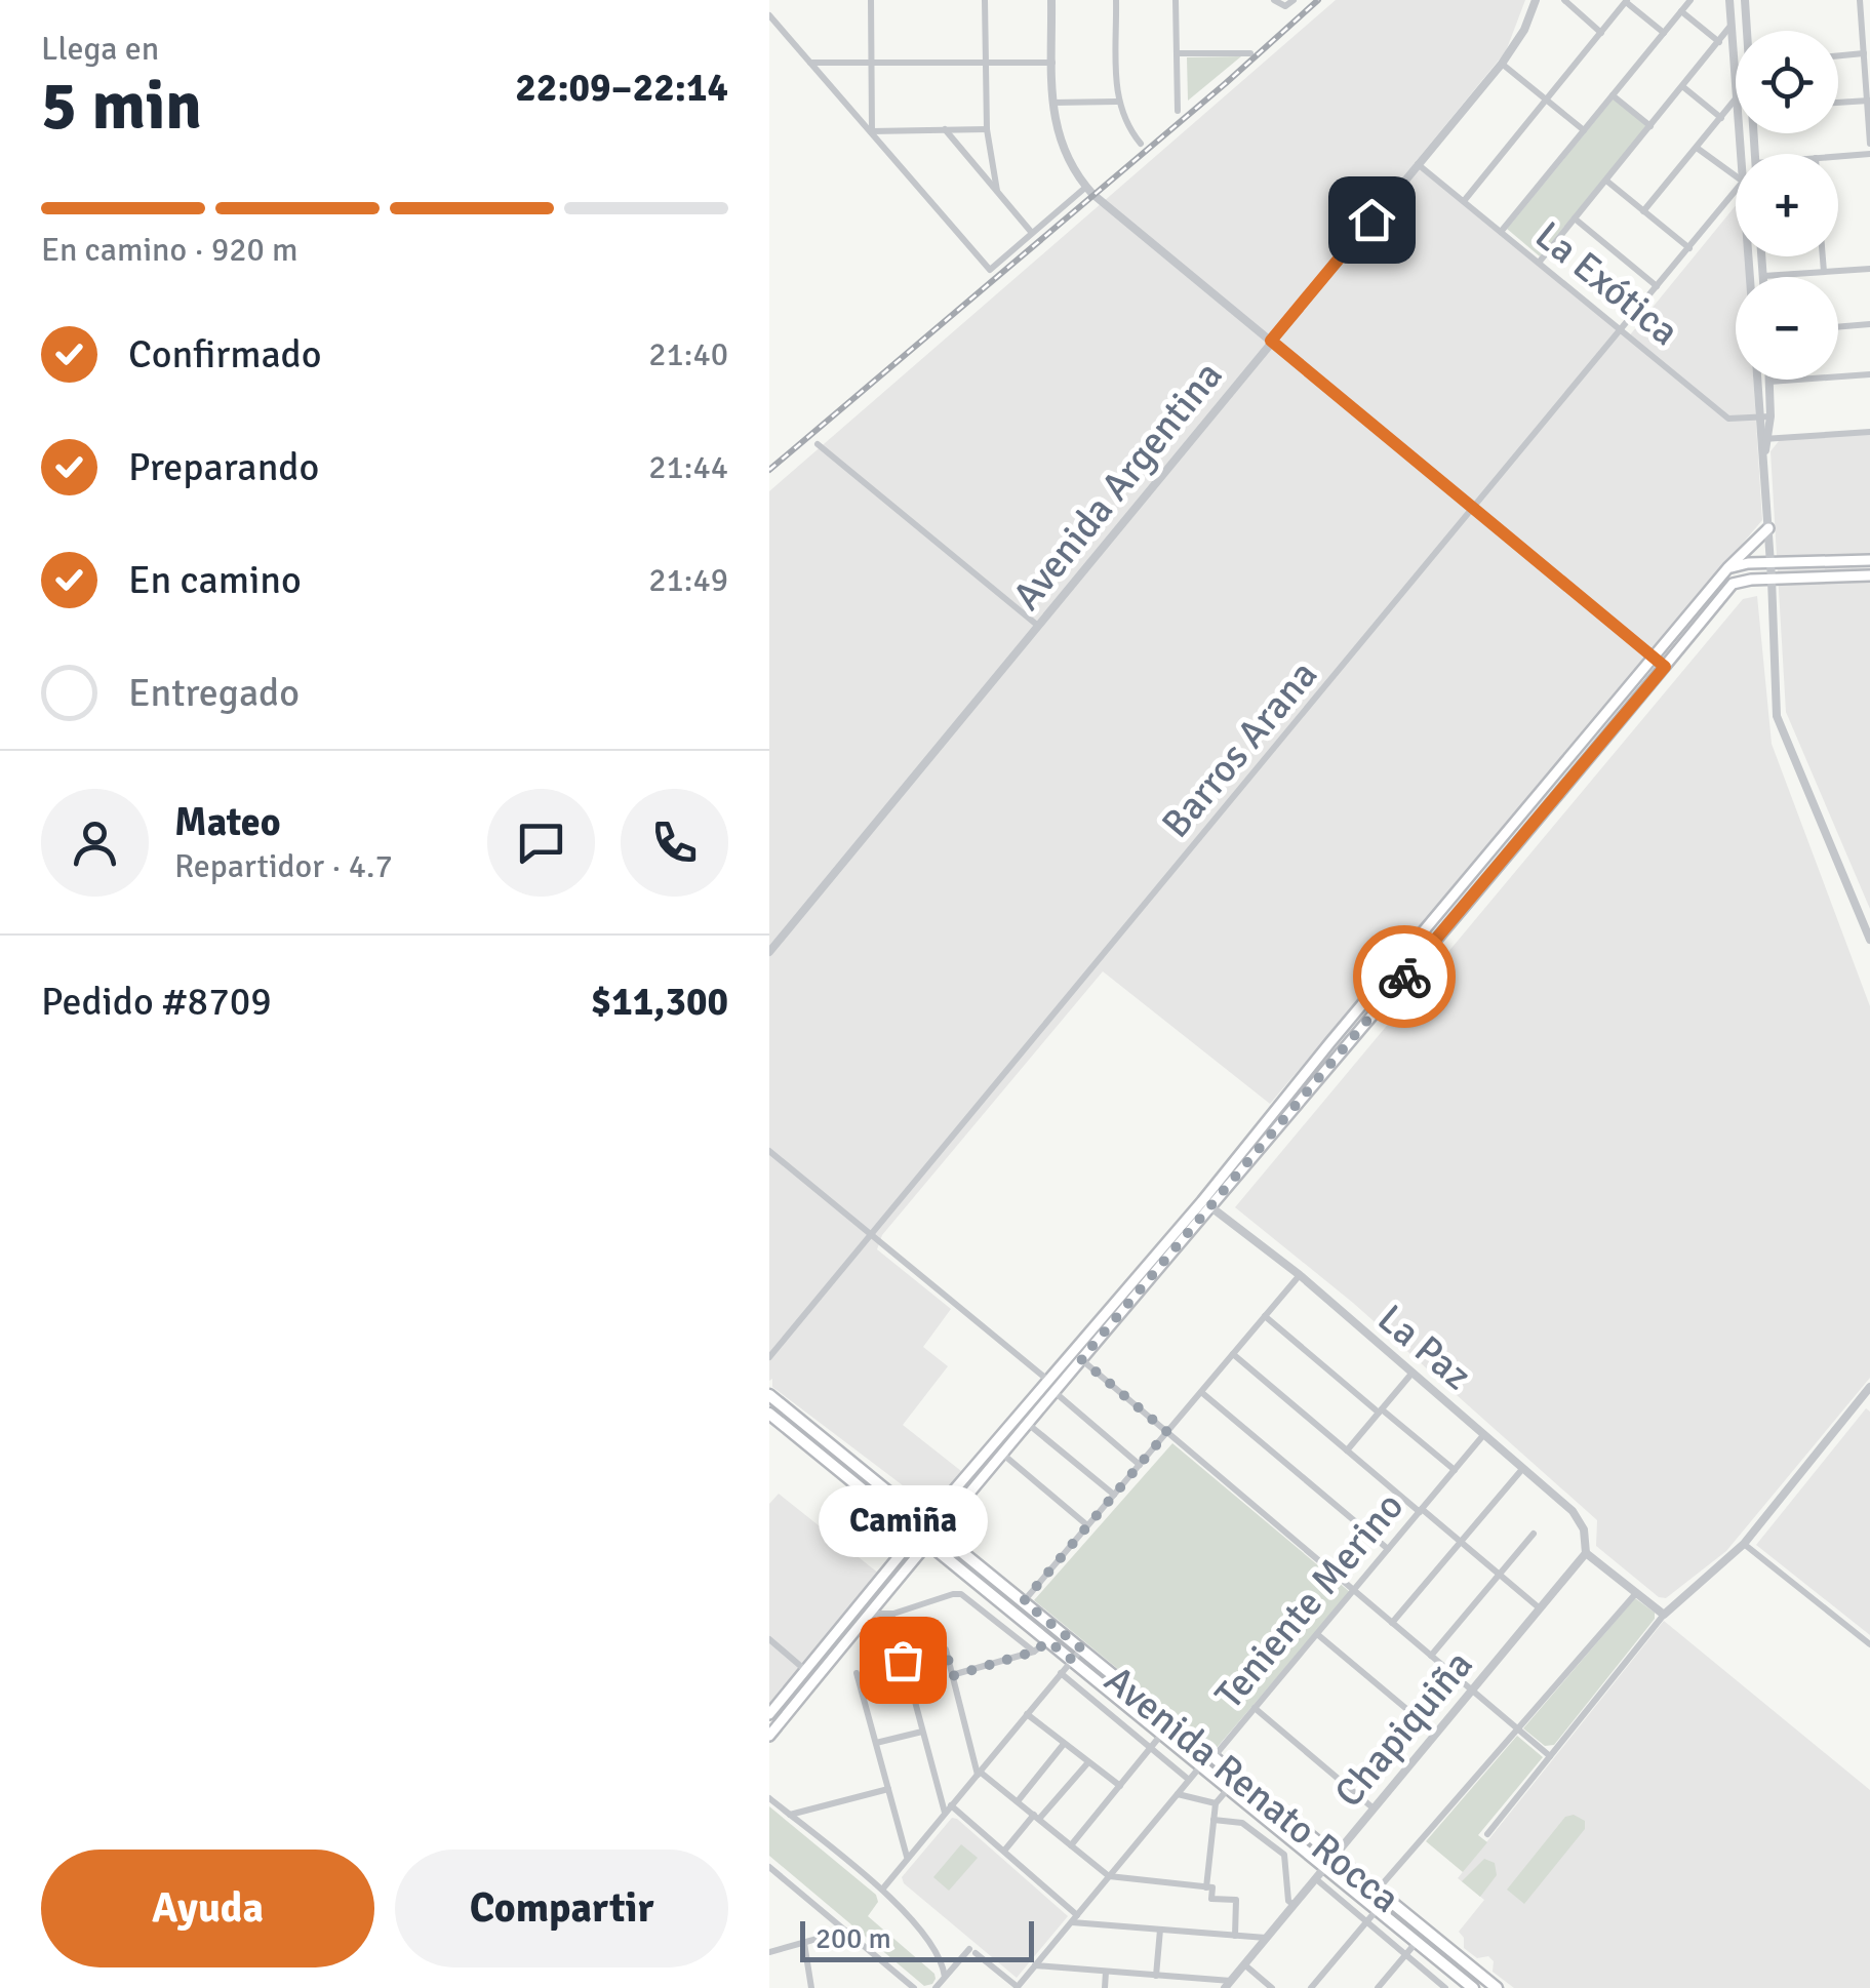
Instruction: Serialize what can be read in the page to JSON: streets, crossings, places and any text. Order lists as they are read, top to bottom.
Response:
{
  "streets": {
    "main road": ["Avenida Renato Rocca"],
    "street": [
      "La Exótica",
      "Avenida Argentina",
      "Barros Arana",
      "La Paz",
      "Teniente Merino",
      "Chapiquiña"
    ]
  },
  "crossings": [
    ["La Exótica", "Avenida Argentina"],
    ["La Exótica", "Barros Arana"],
    ["La Paz", "Teniente Merino"],
    ["La Paz", "Chapiquiña"],
    ["Teniente Merino", "Avenida Renato Rocca"],
    ["Chapiquiña", "Avenida Renato Rocca"]
  ],
  "places": ["Camiña"],
  "scale_bar": "200 m",
  "page": {
    "heading": ["5 min", "Llega en", "22:09–22:14"],
    "panel": [
      "Mateo",
      "Repartidor · 4.7",
      "Pedido #8709",
      "$11,300"
    ],
    "map_buttons": ["+", "−"],
    "bar": "En camino · 920 m",
    "list": [
      ["Confirmado", "21:40"],
      ["Preparando", "21:44"],
      ["En camino", "21:49"],
      "Entregado"
    ],
    "bubble": "Camiña",
    "buttons": ["Ayuda", "Compartir"],
    "scale": "200 m"
  }
}
